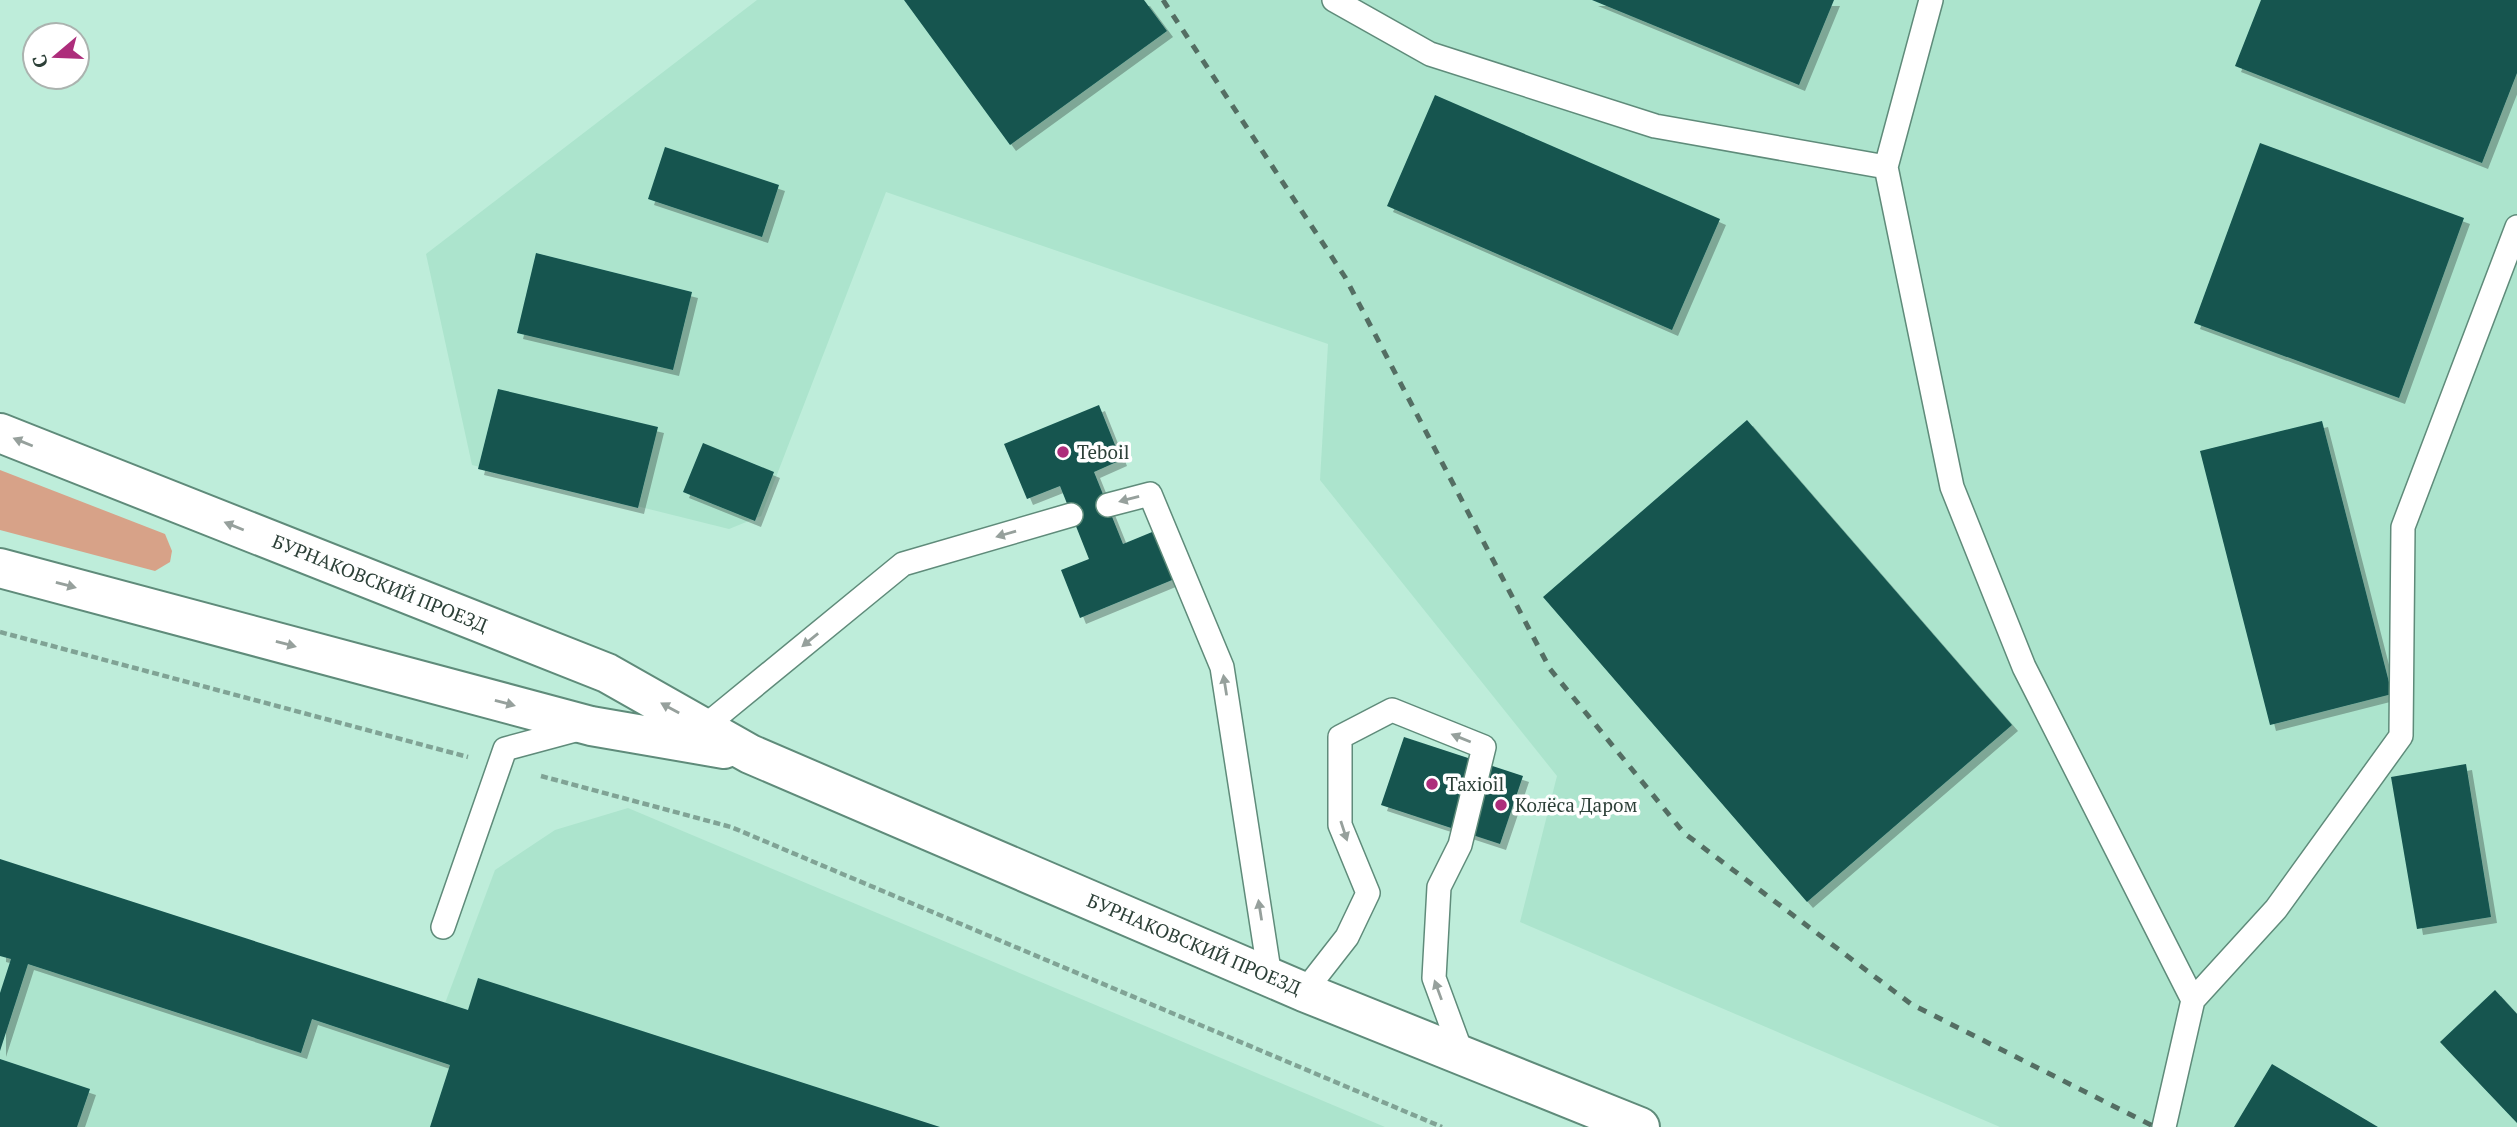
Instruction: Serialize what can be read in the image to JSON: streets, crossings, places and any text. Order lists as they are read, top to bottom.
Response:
{
  "streets": {
    "main road": ["БУРНАКОВСКИЙ ПРОЕЗД"]
  },
  "places": ["Teboil", "Taxioil", "Колёса Даром"],
  "north": "left"
}
